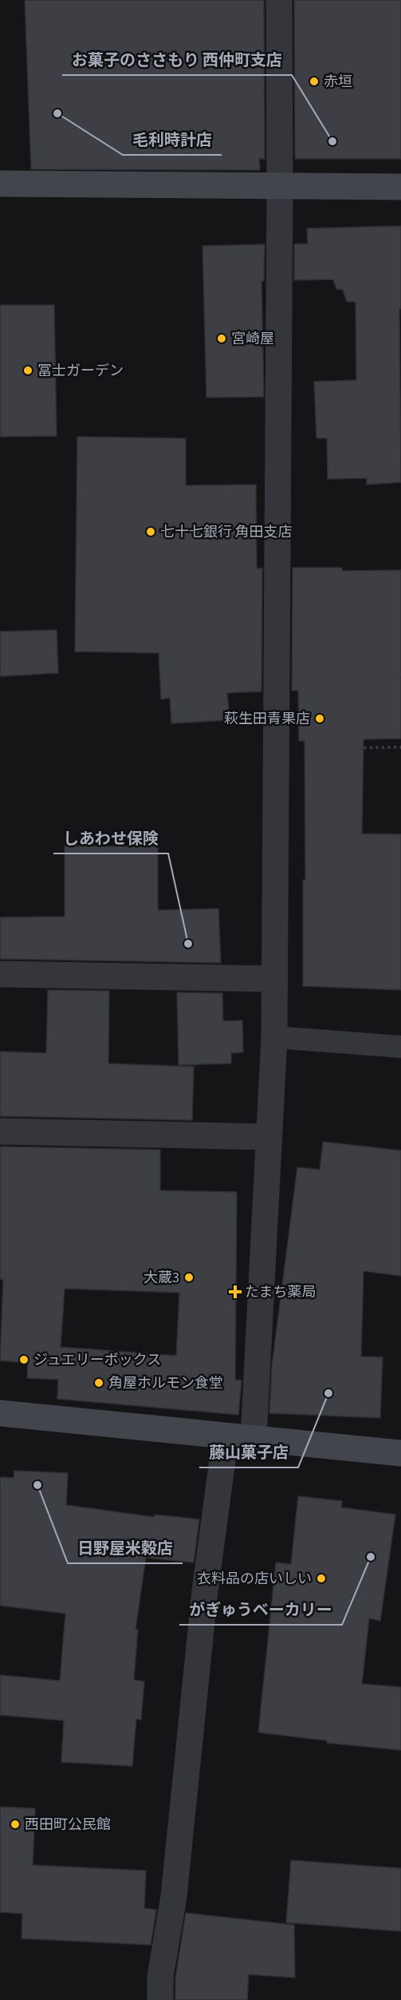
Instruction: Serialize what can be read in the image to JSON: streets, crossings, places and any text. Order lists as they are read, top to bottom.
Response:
{
  "places": {
    "other": [
      "赤垣",
      "毛利時計店",
      "お菓子のささもり 西仲町支店",
      "宮崎屋",
      "冨士ガーデン",
      "七十七銀行 角田支店",
      "萩生田青果店",
      "しあわせ保険",
      "大蔵3",
      "ジュエリーボックス",
      "角屋ホルモン食堂",
      "藤山菓子店",
      "日野屋米穀店",
      "がぎゅうベーカリー",
      "衣料品の店いしい",
      "西田町公民館"
    ],
    "health": ["たまち薬局"]
  }
}
